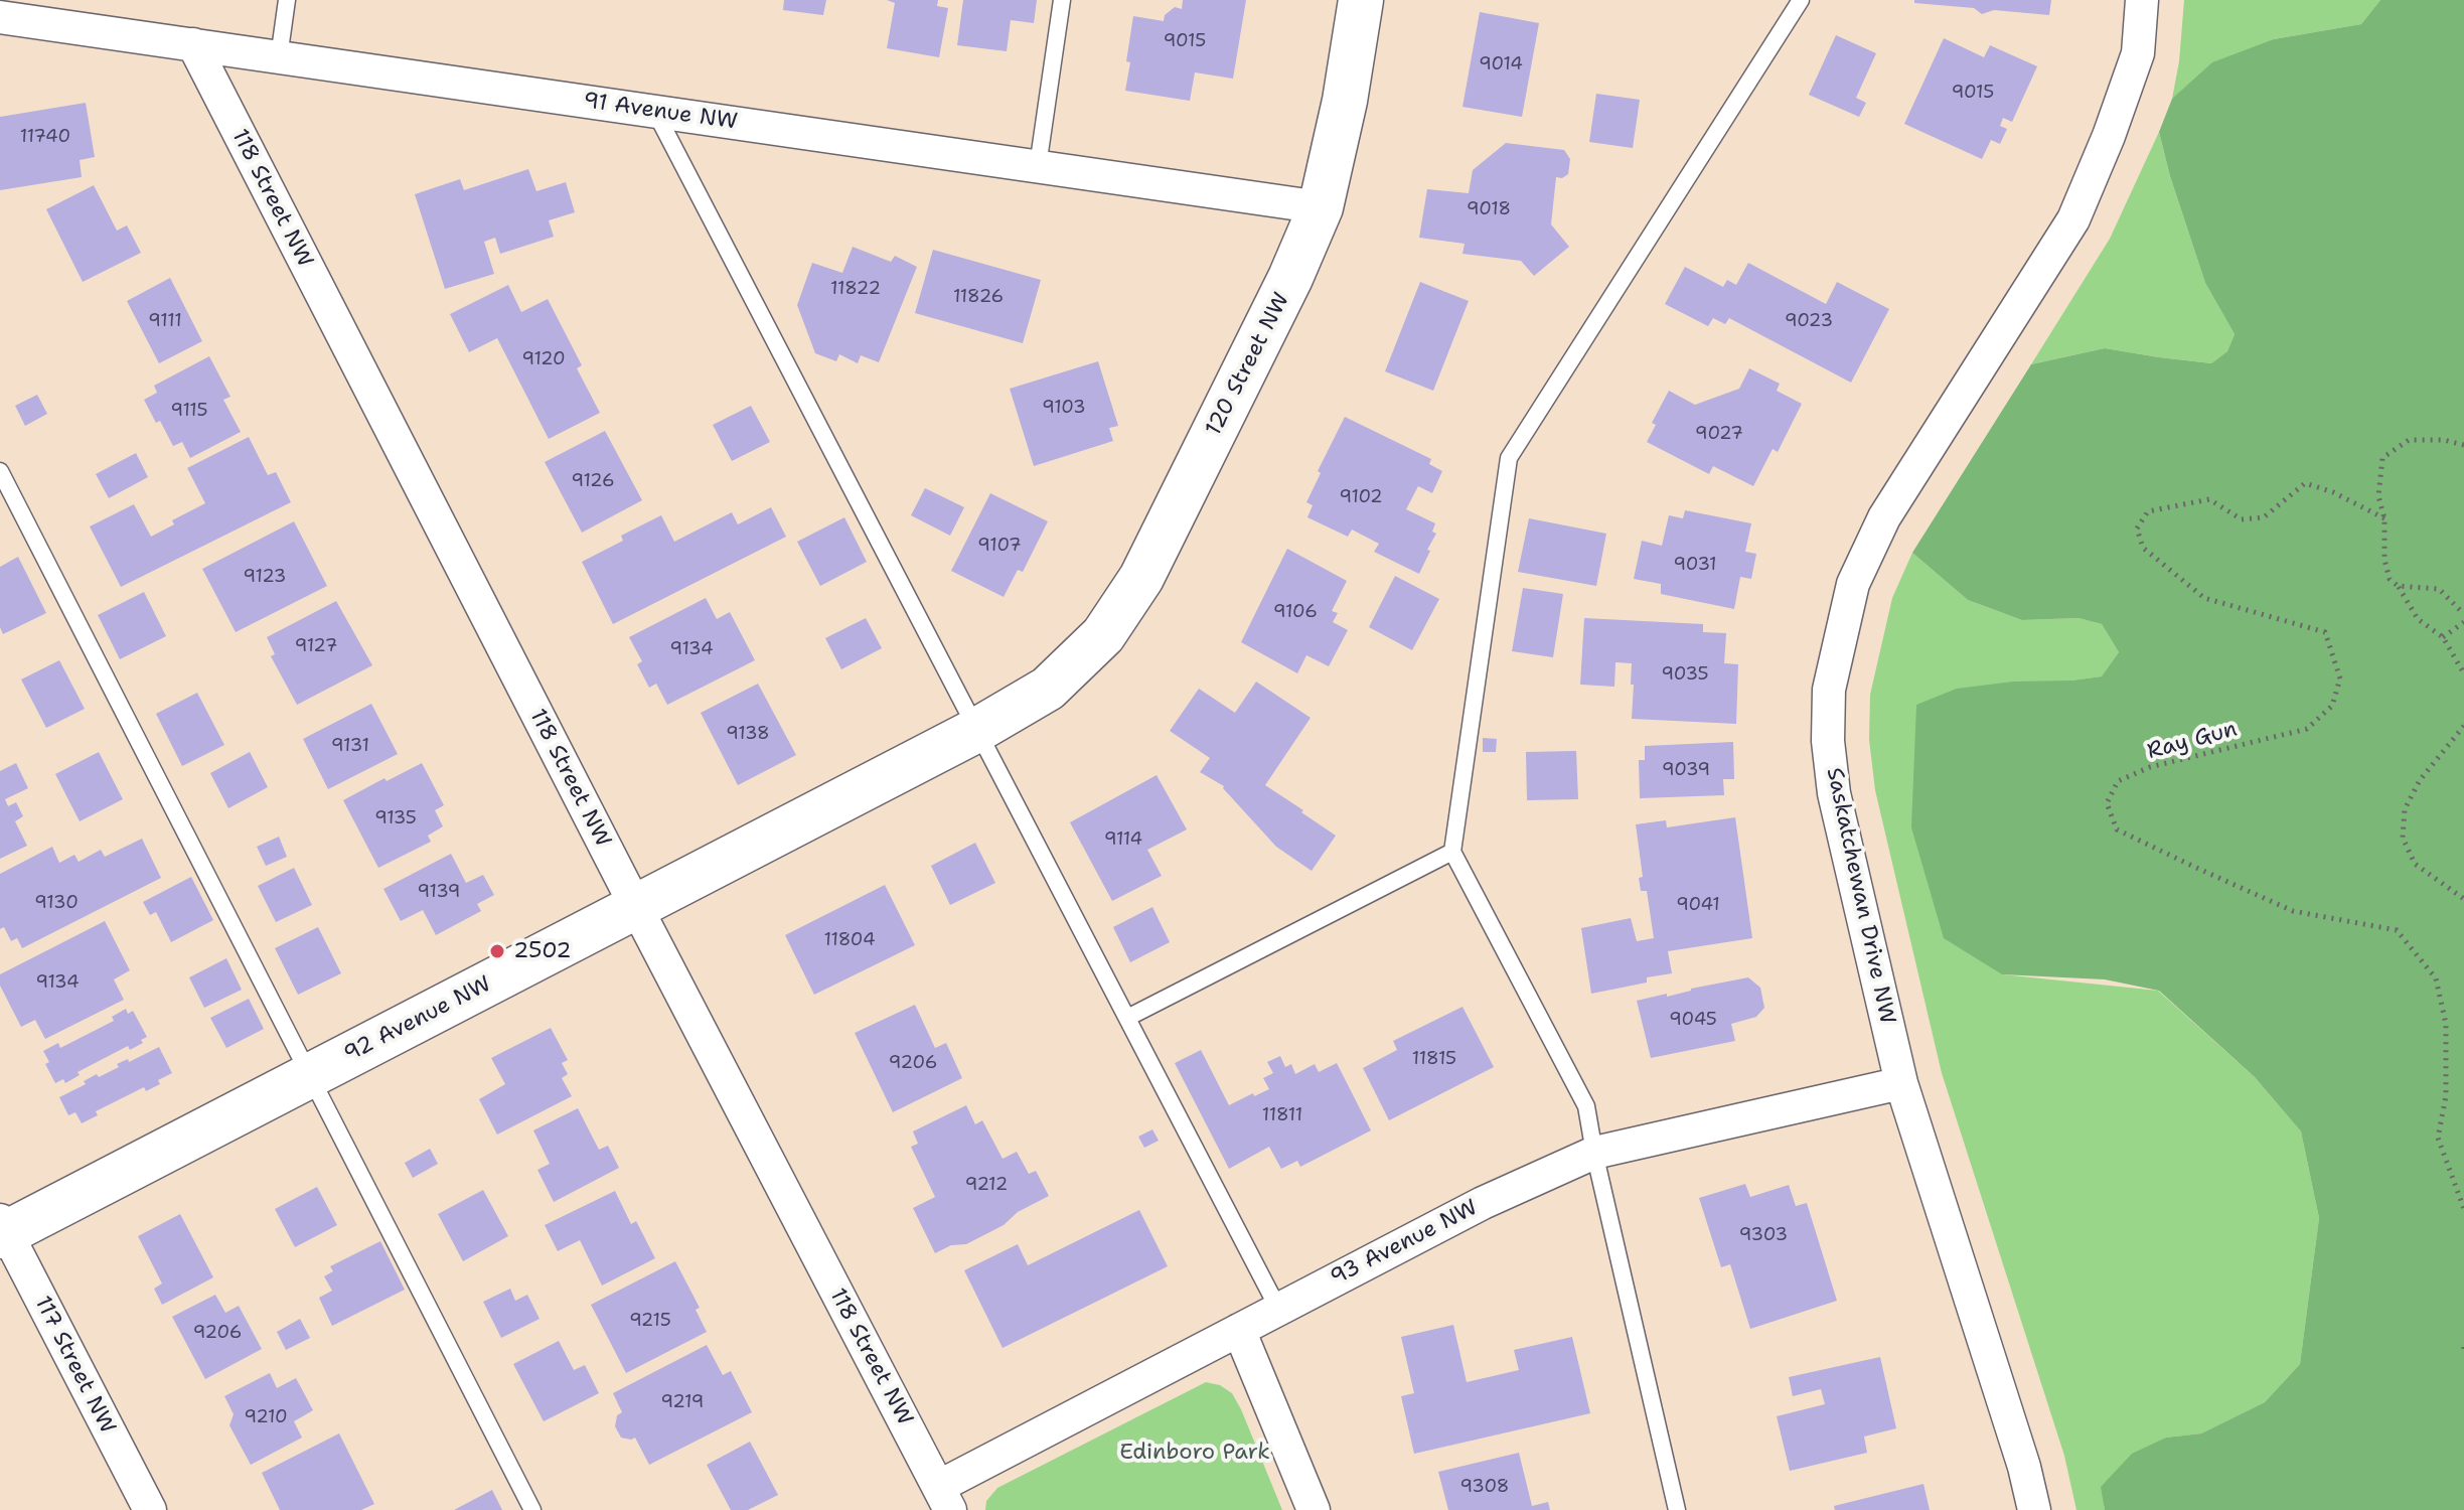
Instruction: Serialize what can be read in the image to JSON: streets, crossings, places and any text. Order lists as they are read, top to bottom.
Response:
{
  "streets": {
    "street": [
      "91 Avenue NW",
      "118 Street NW",
      "120 Street NW",
      "Saskatchewan Drive NW",
      "92 Avenue NW",
      "93 Avenue NW",
      "117 Street NW"
    ],
    "path": ["Ray Gun"]
  },
  "crossings": [
    ["91 Avenue NW", "118 Street NW"],
    ["91 Avenue NW", "120 Street NW"],
    ["118 Street NW", "92 Avenue NW"],
    ["118 Street NW", "93 Avenue NW"],
    ["120 Street NW", "92 Avenue NW"],
    ["Saskatchewan Drive NW", "93 Avenue NW"],
    ["92 Avenue NW", "117 Street NW"]
  ],
  "parks": ["Edinboro Park"],
  "places": ["2502"],
  "house_numbers": [
    "9015",
    "9014",
    "9015",
    "11740",
    "9018",
    "11822",
    "11826",
    "9111",
    "9023",
    "9120",
    "9103",
    "9115",
    "9027",
    "9126",
    "9102",
    "9107",
    "9031",
    "9123",
    "9106",
    "9127",
    "9134",
    "9035",
    "9138",
    "9131",
    "9039",
    "9135",
    "9114",
    "9139",
    "9130",
    "9041",
    "11804",
    "9134",
    "9045",
    "11815",
    "9206",
    "11811",
    "9212",
    "9303",
    "9215",
    "9206",
    "9219",
    "9210",
    "9308"
  ]
}
